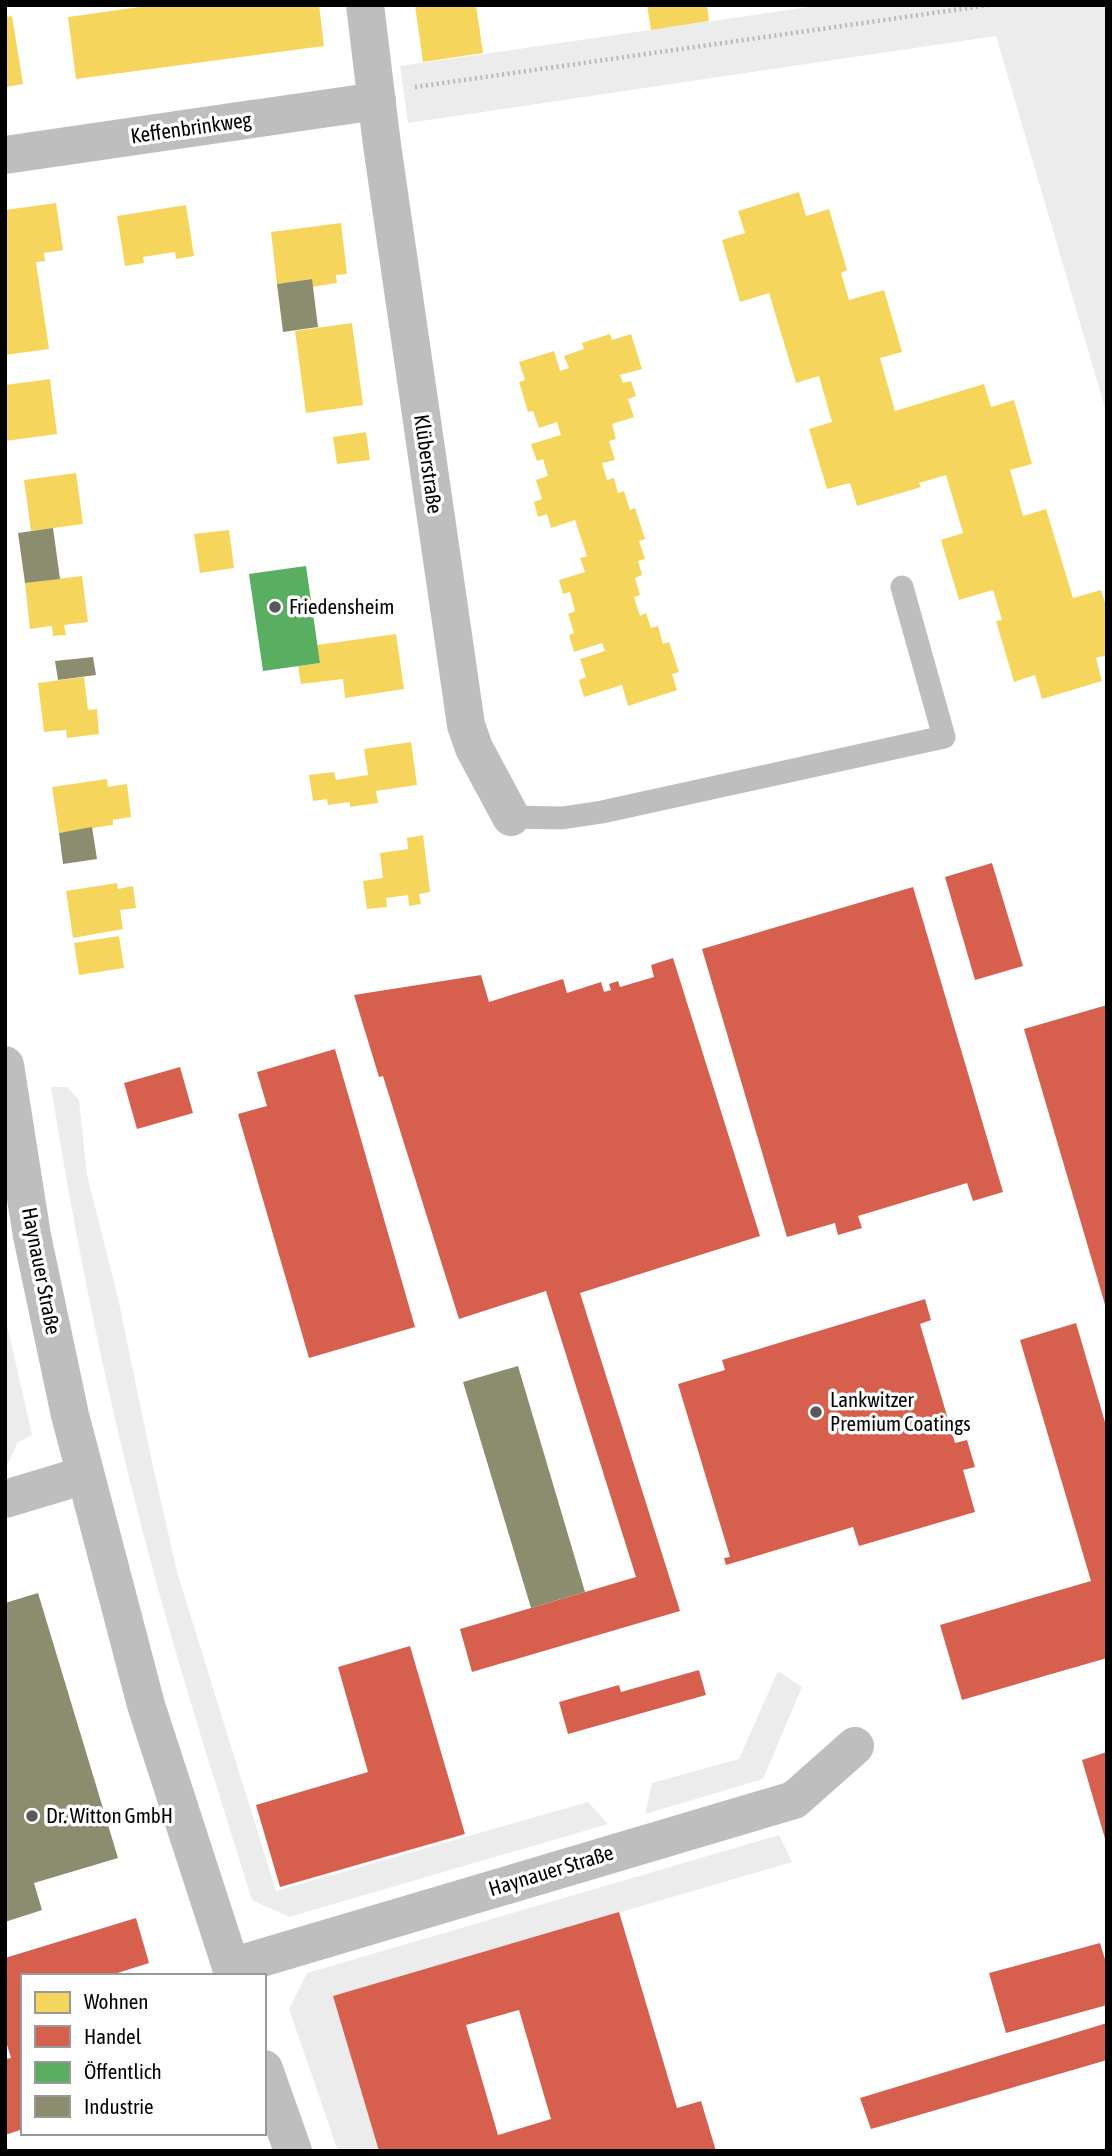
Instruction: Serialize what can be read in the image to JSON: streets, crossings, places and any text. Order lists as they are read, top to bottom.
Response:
{
  "streets": {
    "street": ["Keffenbrinkweg", "Klüberstraße", "Haynauer Straße"]
  },
  "crossings": [
    ["Keffenbrinkweg", "Klüberstraße"]
  ],
  "places": ["Friedensheim", "Lankwitzer Premium Coatings", "Dr. Witton GmbH"],
  "legend": [
    "Wohnen",
    "Handel",
    "Öffentlich",
    "Industrie"
  ]
}
